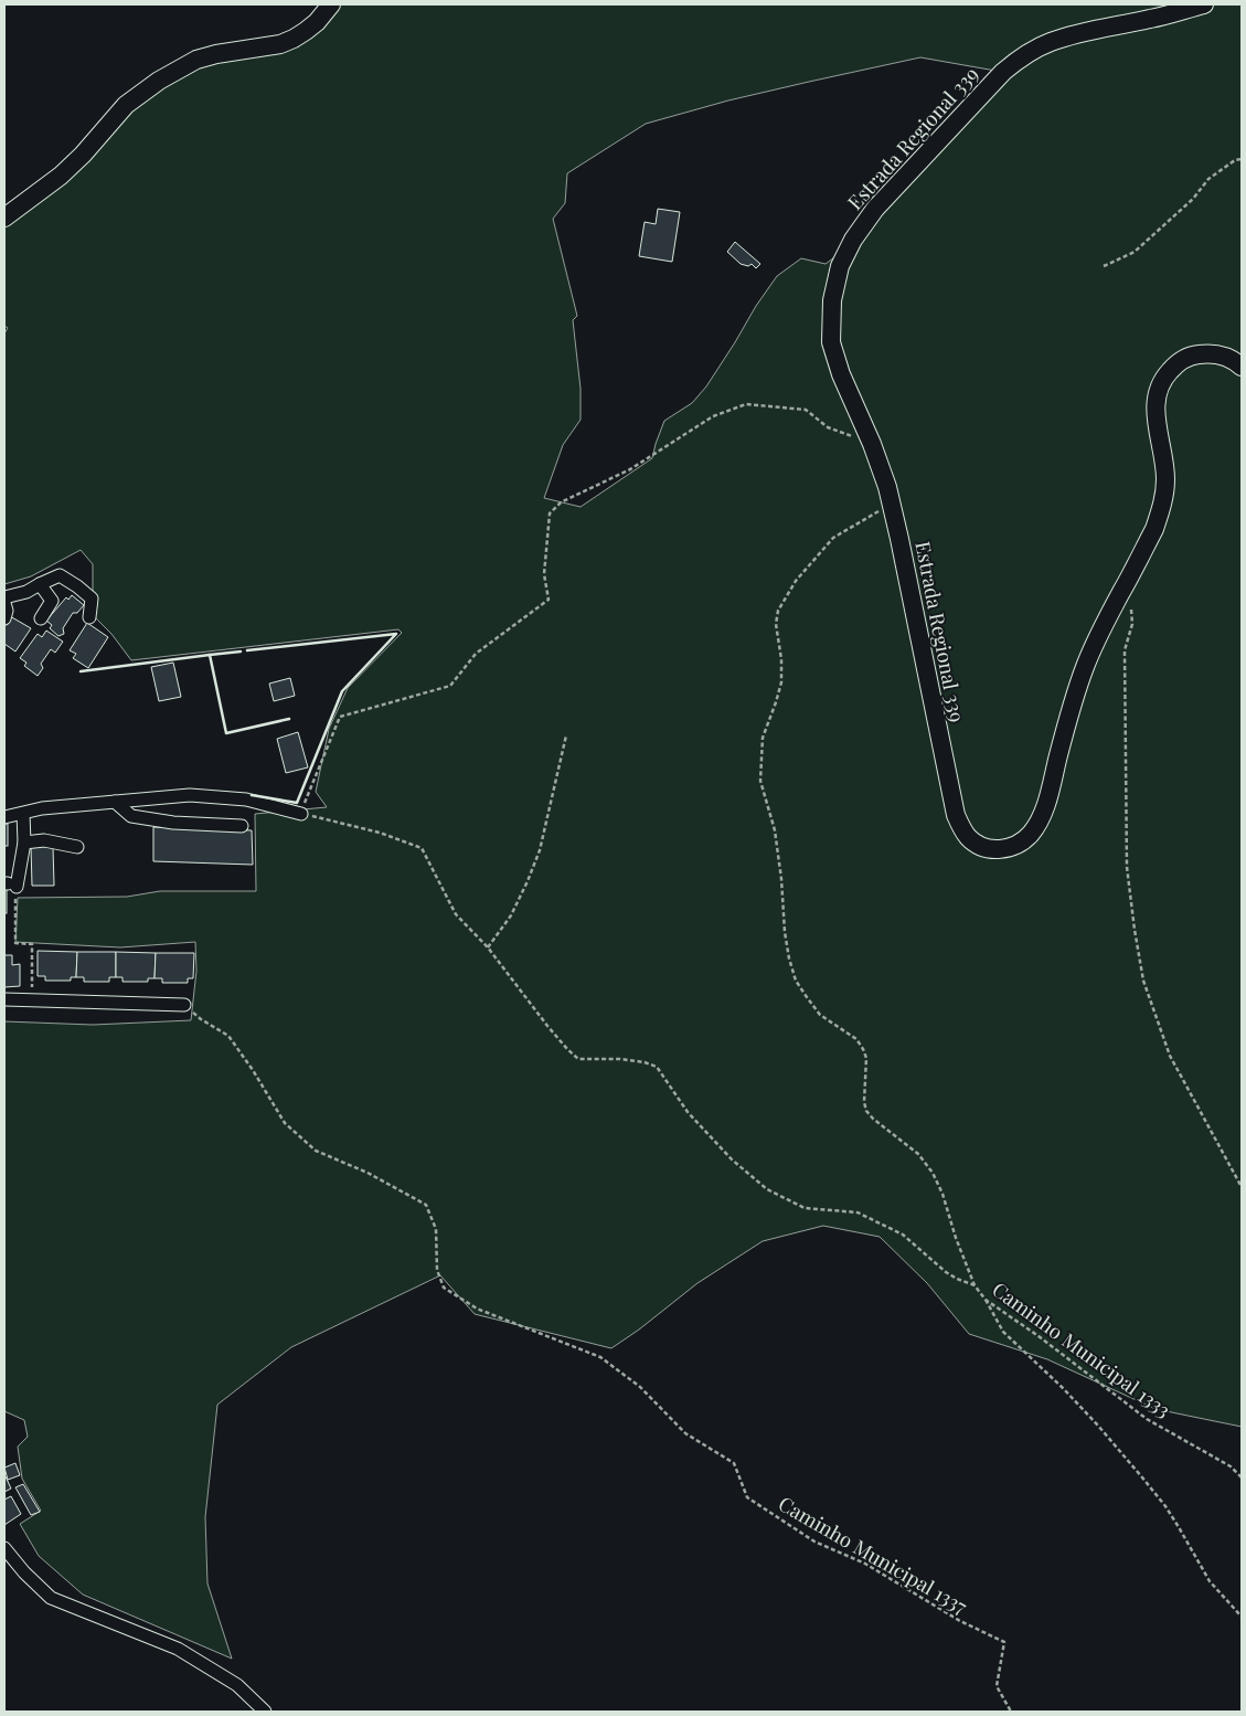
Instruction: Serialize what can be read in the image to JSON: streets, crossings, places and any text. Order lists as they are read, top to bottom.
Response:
{
  "streets": {
    "main road": ["Estrada Regional 339"],
    "path": ["Caminho Municipal 1333", "Caminho Municipal 1337"]
  },
  "crossings": [
    ["Estrada Regional 339", "Caminho Municipal 1333"]
  ]
}
